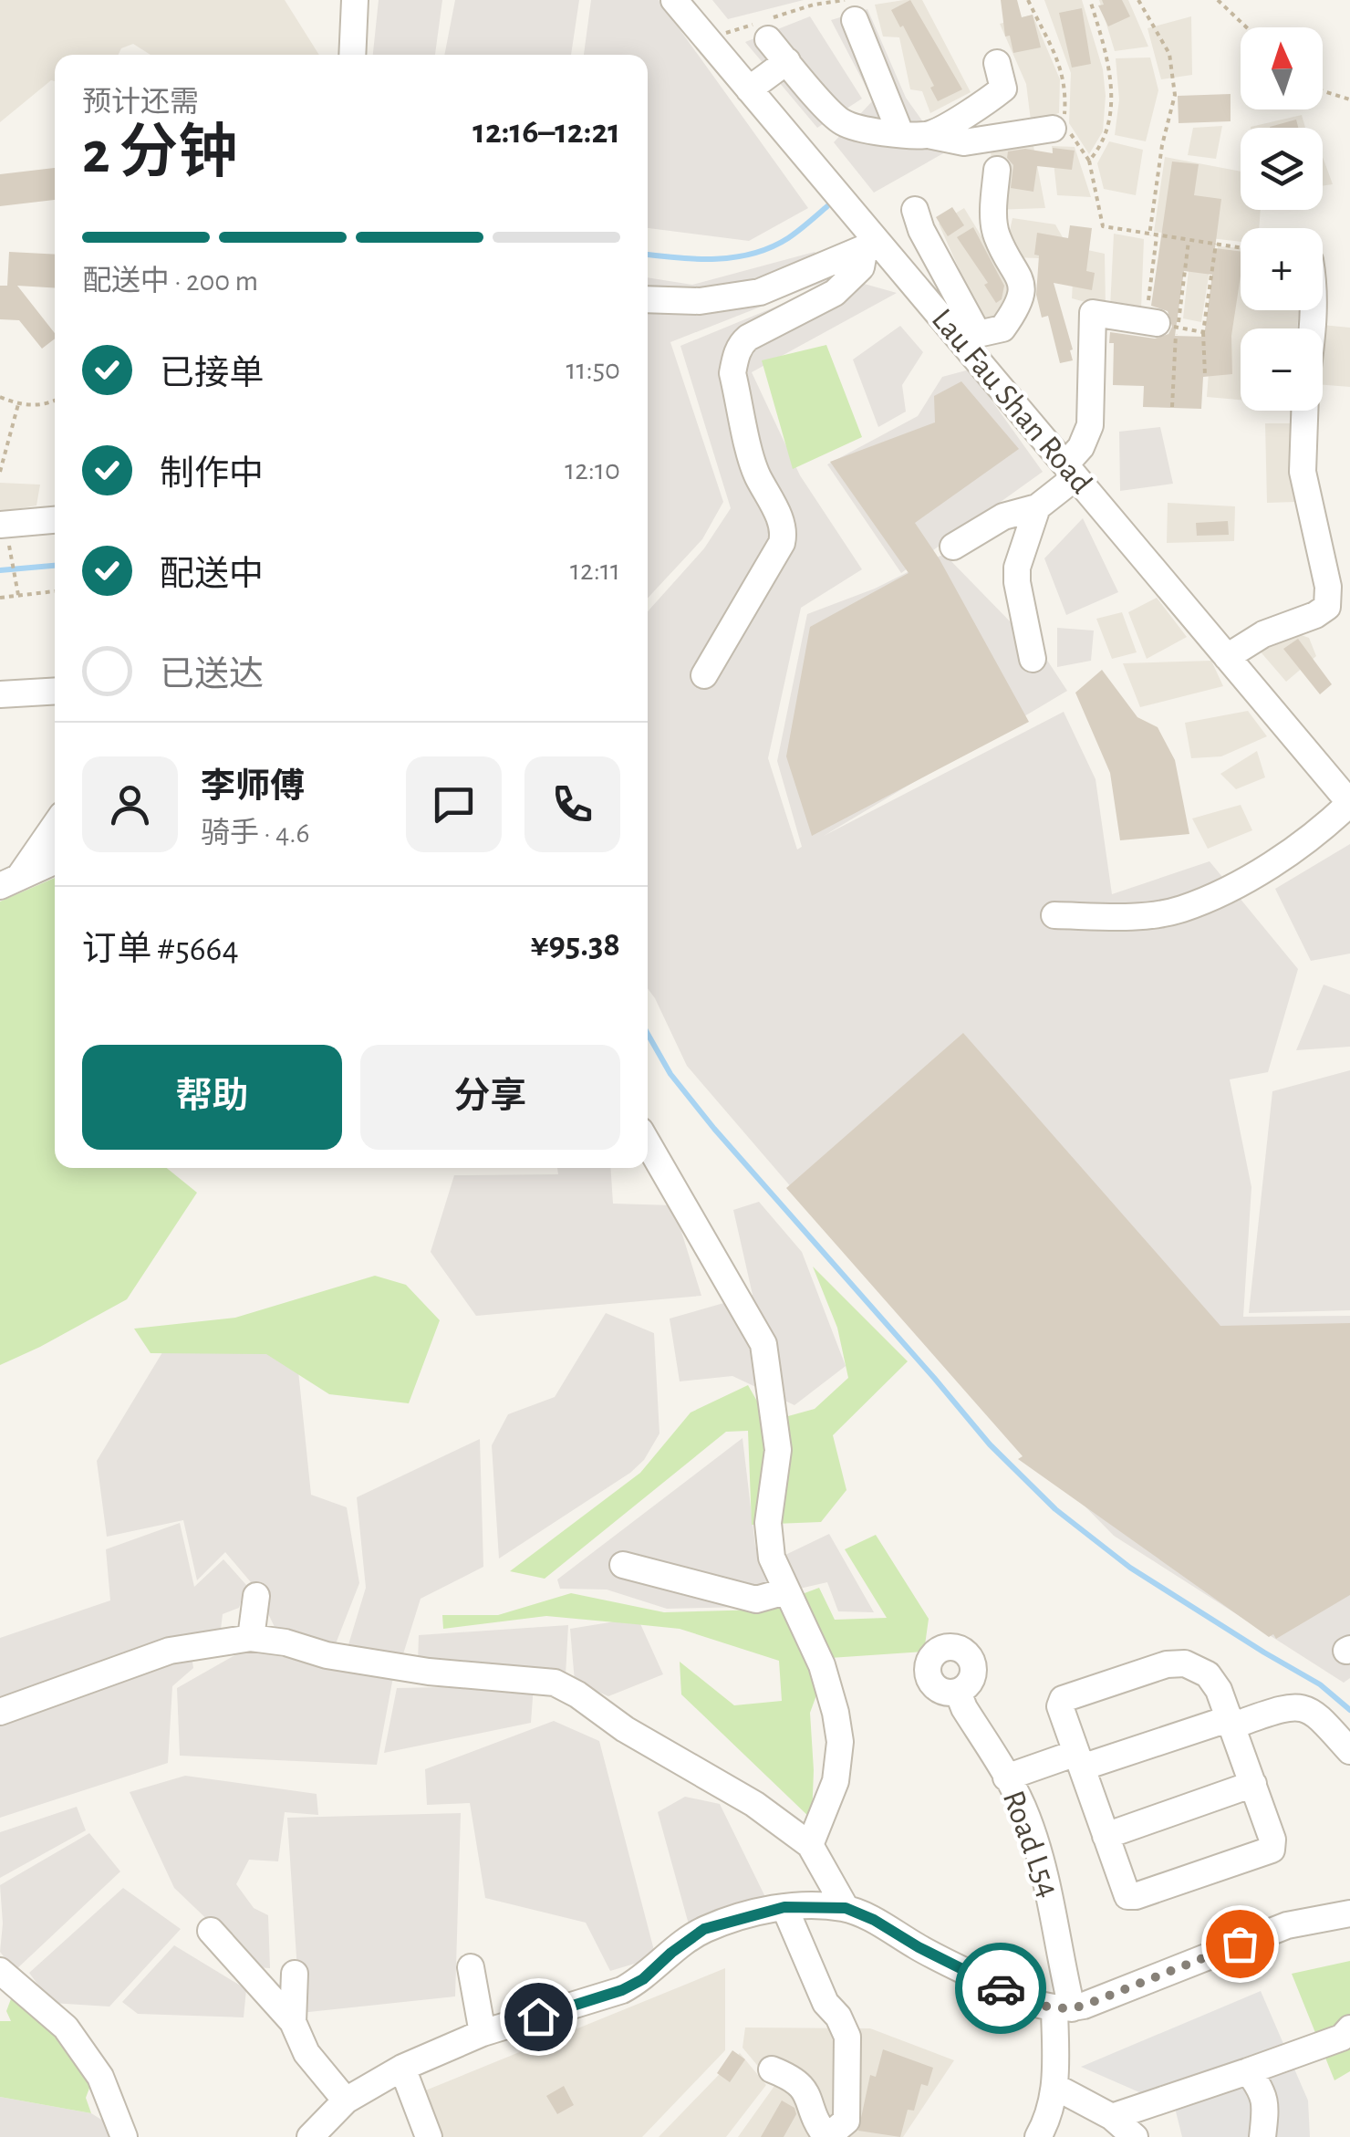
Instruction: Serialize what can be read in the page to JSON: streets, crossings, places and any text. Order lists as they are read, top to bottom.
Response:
{
  "streets": {
    "street": ["Lau Fau Shan Road", "Road L54"]
  },
  "north": "top",
  "page": {
    "map_buttons": ["+", "−"],
    "heading": ["2 分钟", "预计还需", "12:16–12:21"],
    "panel": [
      "李师傅",
      "骑手 · 4.6",
      "订单 #5664",
      "¥95.38"
    ],
    "bar": "配送中 · 200 m",
    "list": [
      ["已接单", "11:50"],
      ["制作中", "12:10"],
      ["配送中", "12:11"],
      "已送达"
    ],
    "buttons": ["帮助", "分享"]
  }
}
